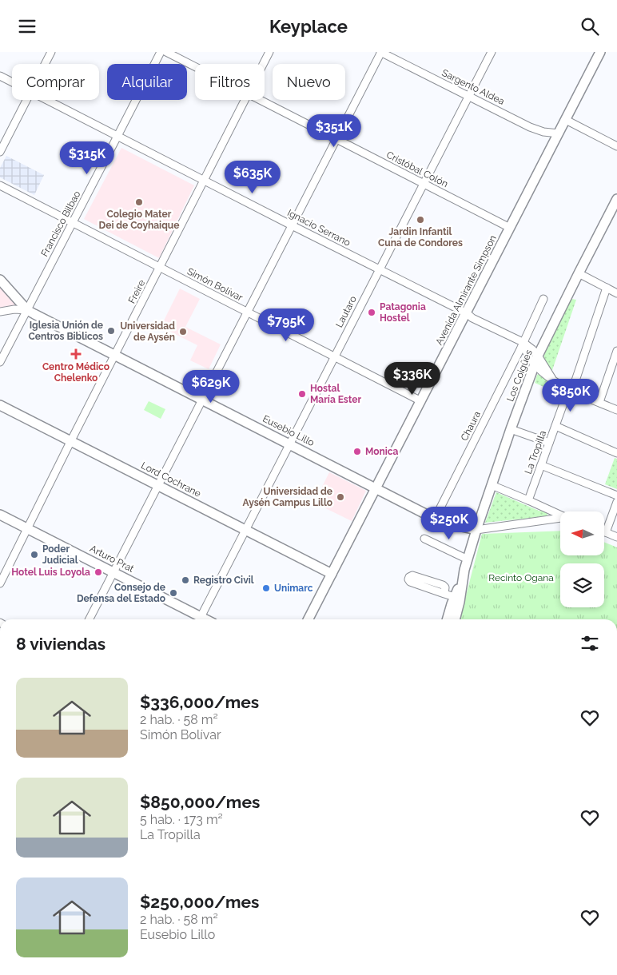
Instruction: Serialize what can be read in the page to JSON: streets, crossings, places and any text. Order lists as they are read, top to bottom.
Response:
{
  "streets": {
    "main road": [
      "Avenida Almirante Simpson",
      "Los Coigües",
      "Eusebio Lillo",
      "Lord Cochrane",
      "Arturo Prat"
    ],
    "street": [
      "Sargento Aldea",
      "Cristóbal Colón",
      "Francisco Bilbao",
      "Ignacio Serrano",
      "Simón Bolívar",
      "Freire",
      "Lautaro",
      "Chaura",
      "La Tropilla"
    ]
  },
  "crossings": [
    ["Sargento Aldea", "Avenida Almirante Simpson"],
    ["Sargento Aldea", "Lautaro"],
    ["Cristóbal Colón", "Avenida Almirante Simpson"],
    ["Cristóbal Colón", "Lautaro"],
    ["Francisco Bilbao", "Ignacio Serrano"],
    ["Francisco Bilbao", "Simón Bolívar"],
    ["Francisco Bilbao", "Eusebio Lillo"],
    ["Ignacio Serrano", "Avenida Almirante Simpson"],
    ["Ignacio Serrano", "Freire"],
    ["Ignacio Serrano", "Lautaro"],
    ["Ignacio Serrano", "Chaura"],
    ["Simón Bolívar", "Avenida Almirante Simpson"],
    ["Simón Bolívar", "Freire"],
    ["Simón Bolívar", "Lautaro"],
    ["Avenida Almirante Simpson", "Eusebio Lillo"],
    ["Avenida Almirante Simpson", "Lord Cochrane"],
    ["Freire", "Eusebio Lillo"],
    ["Freire", "Lord Cochrane"],
    ["Freire", "Arturo Prat"],
    ["Lautaro", "Eusebio Lillo"],
    ["Lautaro", "Lord Cochrane"],
    ["Los Coigües", "Eusebio Lillo"],
    ["Chaura", "Eusebio Lillo"],
    ["Eusebio Lillo", "La Tropilla"]
  ],
  "parks": ["Recinto Ogana"],
  "places": {
    "other": [
      "Colegio Mater Dei de Coyhaique",
      "Jardin Infantil Cuna de Condores",
      "Patagonia Hostel",
      "Iglesia Unión de Centros Biblicos",
      "Universidad de Aysén",
      "Hostal María Ester",
      "Monica",
      "Universidad de Aysén Campus Lillo",
      "Poder Judicial",
      "Hotel Luis Loyola",
      "Registro Civil",
      "Unimarc",
      "Consejo de Defensa del Estado"
    ],
    "health": ["Centro Médico Chelenko"]
  },
  "north": "left",
  "page": {
    "header": "Keyplace",
    "chip": [
      "Comprar",
      "Alquilar",
      "Filtros",
      "Nuevo"
    ],
    "price": [
      "$351K",
      "$315K",
      "$635K",
      "$795K",
      "$336K",
      "$629K",
      "$850K",
      "$250K"
    ],
    "heading": "8 viviendas",
    "list": [
      {
        "name": "$336,000/mes",
        "note": "2 hab. · 58 m² · Simón Bolívar"
      },
      {
        "name": "$850,000/mes",
        "note": "5 hab. · 173 m² · La Tropilla"
      },
      {
        "name": "$250,000/mes",
        "note": "2 hab. · 58 m² · Eusebio Lillo"
      }
    ]
  }
}
